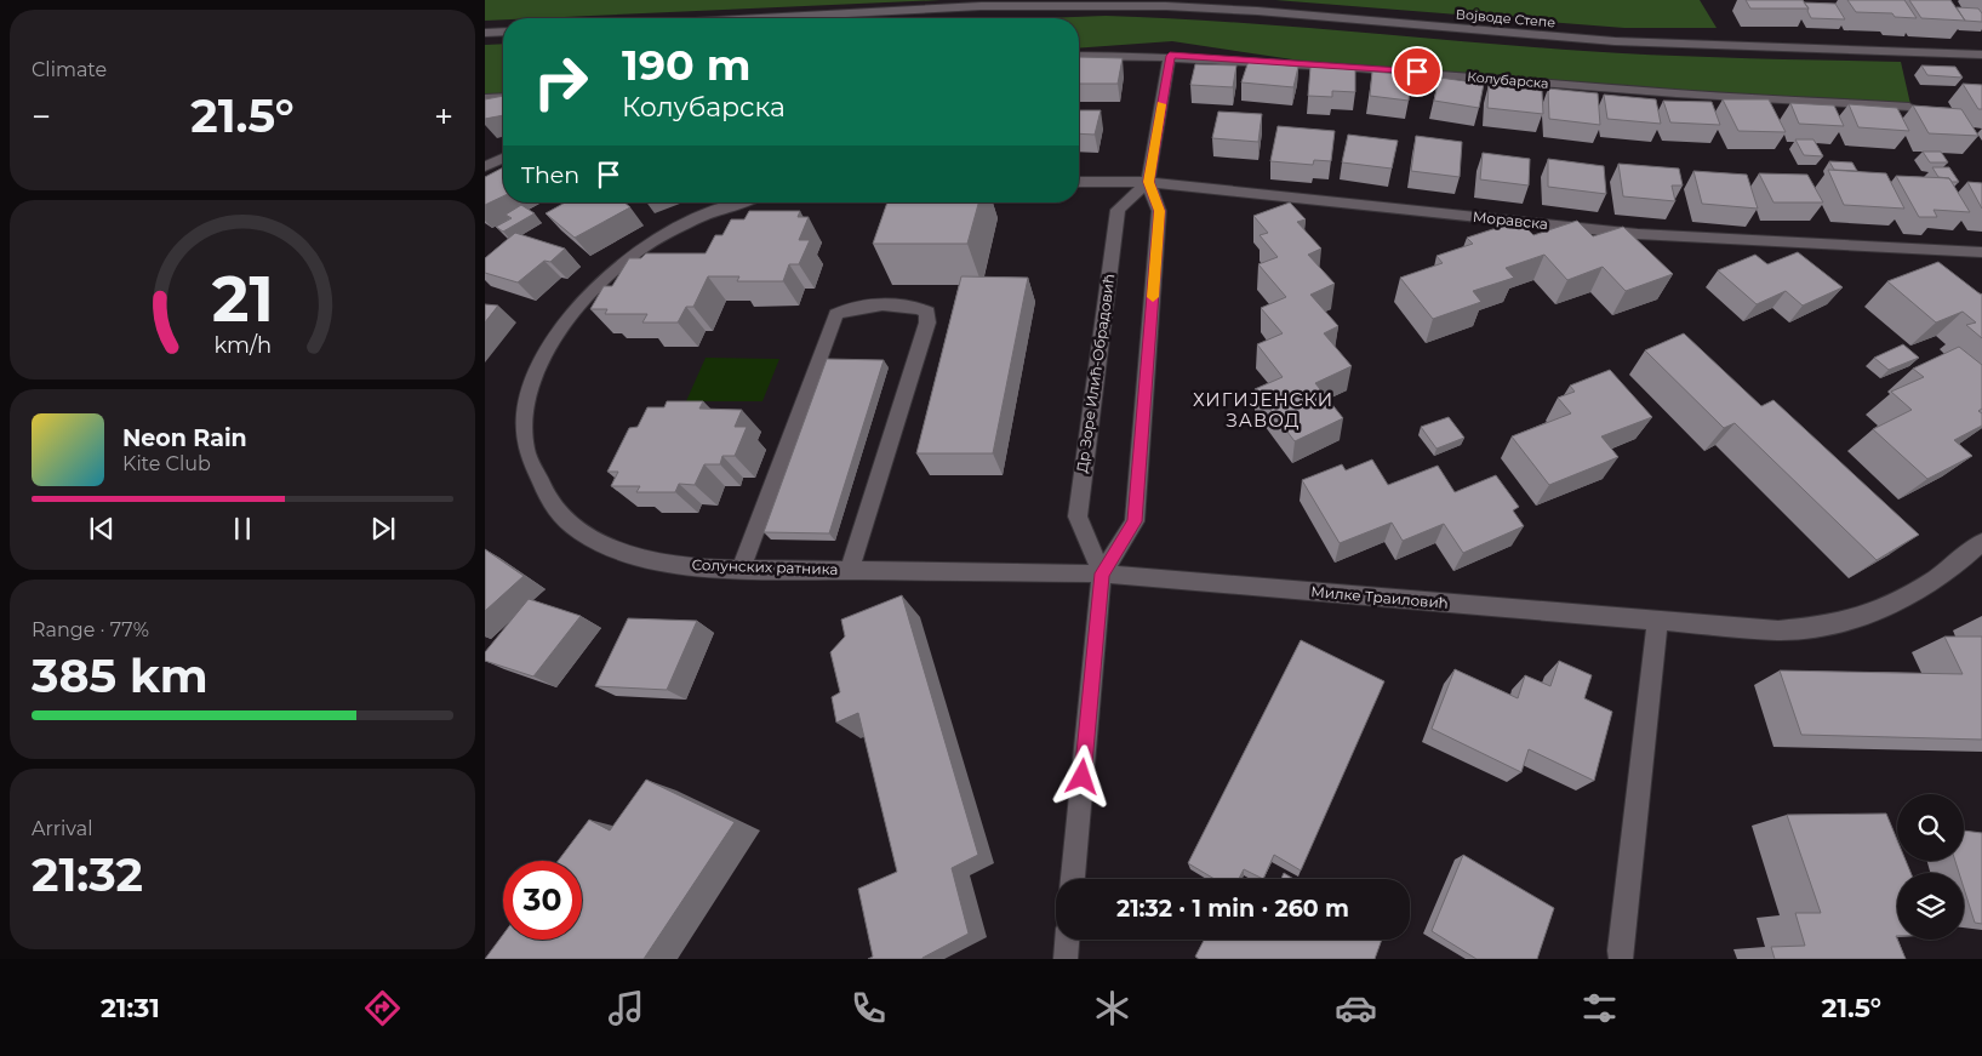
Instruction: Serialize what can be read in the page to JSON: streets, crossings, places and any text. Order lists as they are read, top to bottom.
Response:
{
  "streets": {
    "street": [
      "Војводе Степе",
      "Колубарска",
      "Моравска",
      "Др Зоре Илић-Обрадовић",
      "Солунских ратника",
      "Милке Траиловић"
    ]
  },
  "crossings": [
    ["Моравска", "Др Зоре Илић-Обрадовић"],
    ["Др Зоре Илић-Обрадовић", "Солунских ратника"],
    ["Др Зоре Илић-Обрадовић", "Милке Траиловић"],
    ["Солунских ратника", "Милке Траиловић"]
  ],
  "districts": ["ХИГИЈЕНСКИ ЗАВОД"],
  "page": {
    "tile": [
      "Climate",
      ["Range · 77%", "385 km"],
      ["Arrival", "21:32"]
    ],
    "turn": ["190 m", "Колубарска"],
    "heat": ["−", "21.5°", "+"],
    "then": "Then",
    "song": ["Neon Rain", "Kite Club"],
    "limit": "30",
    "trip": "21:32 · 1 min · 260 m",
    "tabs": ["21:31", "21.5°"],
    "gauge": ["21", "km/h"]
  }
}
